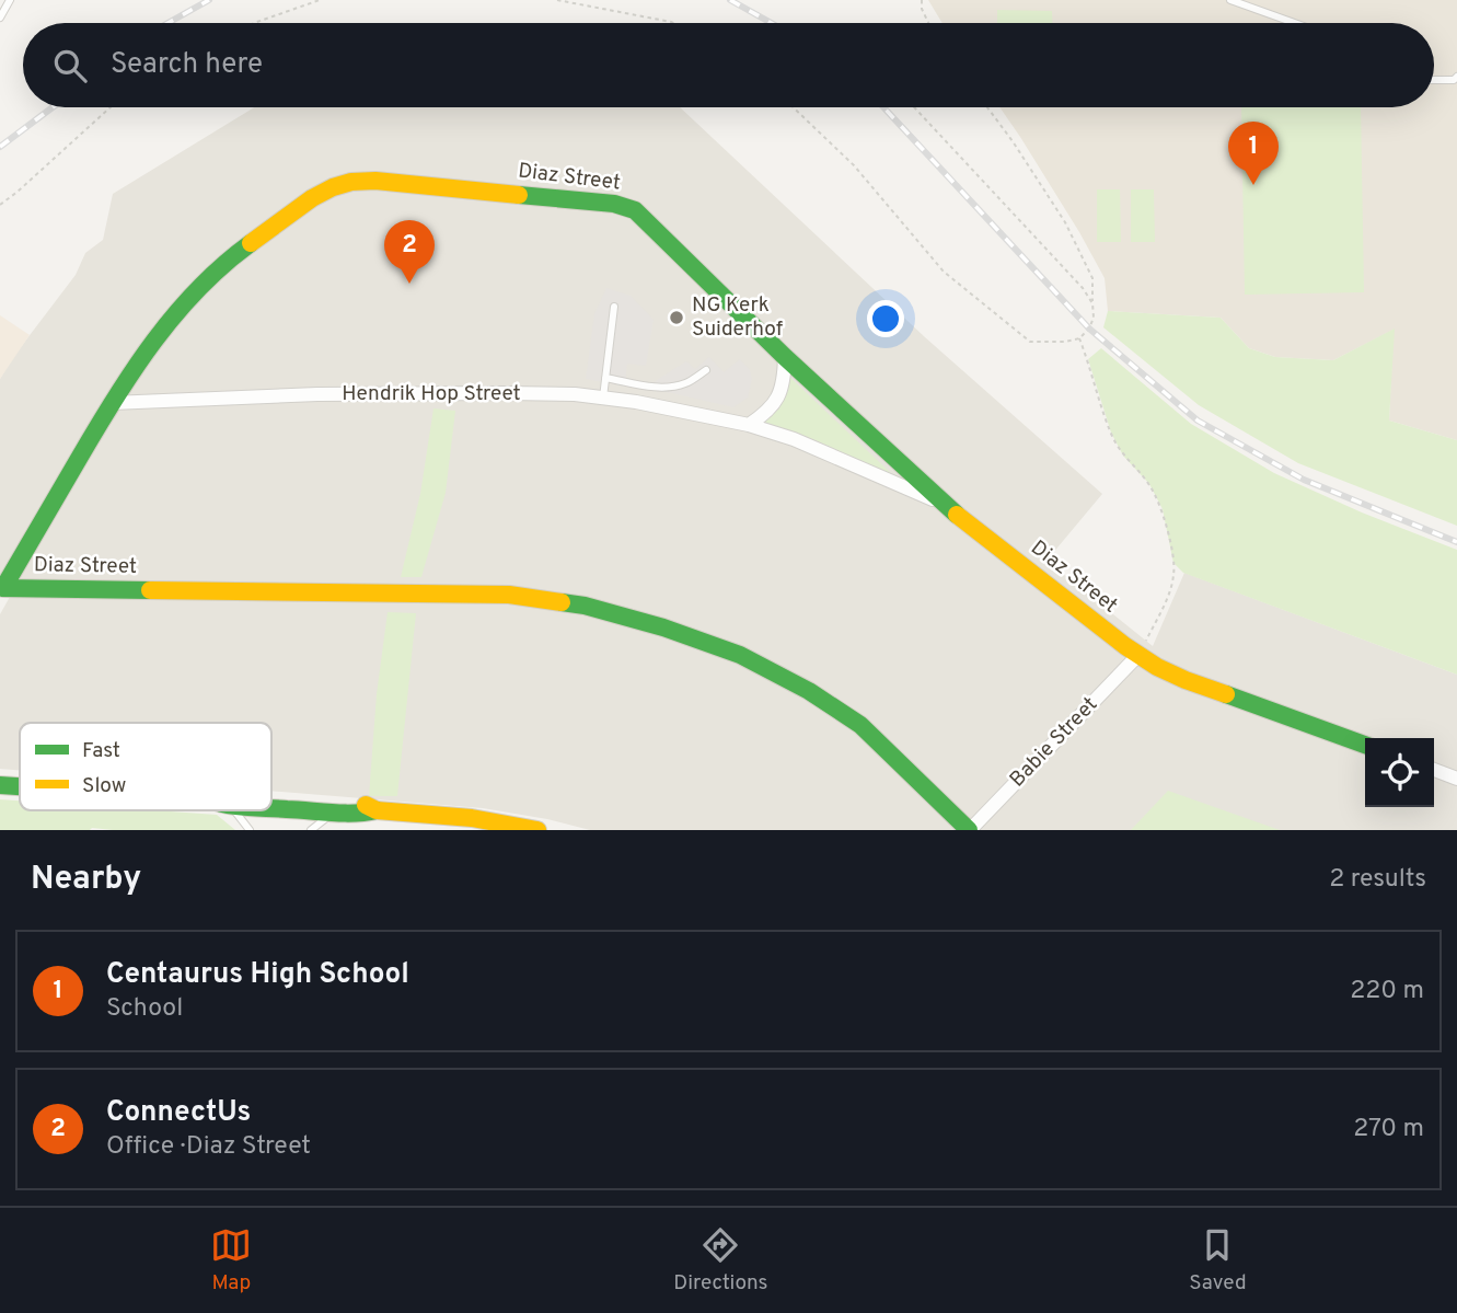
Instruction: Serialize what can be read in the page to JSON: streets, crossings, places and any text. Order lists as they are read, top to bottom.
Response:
{
  "streets": {
    "street": ["Diaz Street", "Hendrik Hop Street", "Babie Street"]
  },
  "crossings": [
    ["Diaz Street", "Hendrik Hop Street"],
    ["Diaz Street", "Babie Street"]
  ],
  "places": ["NG Kerk Suiderhof"],
  "legend": ["Fast", "Slow"],
  "page": {
    "search": "Search here",
    "pins": ["1", "2"],
    "heading": ["Nearby", "2 results"],
    "list": [
      {
        "mark": "1",
        "name": "Centaurus High School",
        "note": "School",
        "value": "220 m"
      },
      {
        "mark": "2",
        "name": "ConnectUs",
        "note": "Office · Diaz Street",
        "value": "270 m"
      }
    ],
    "nav": ["Map", "Directions", "Saved"]
  }
}
